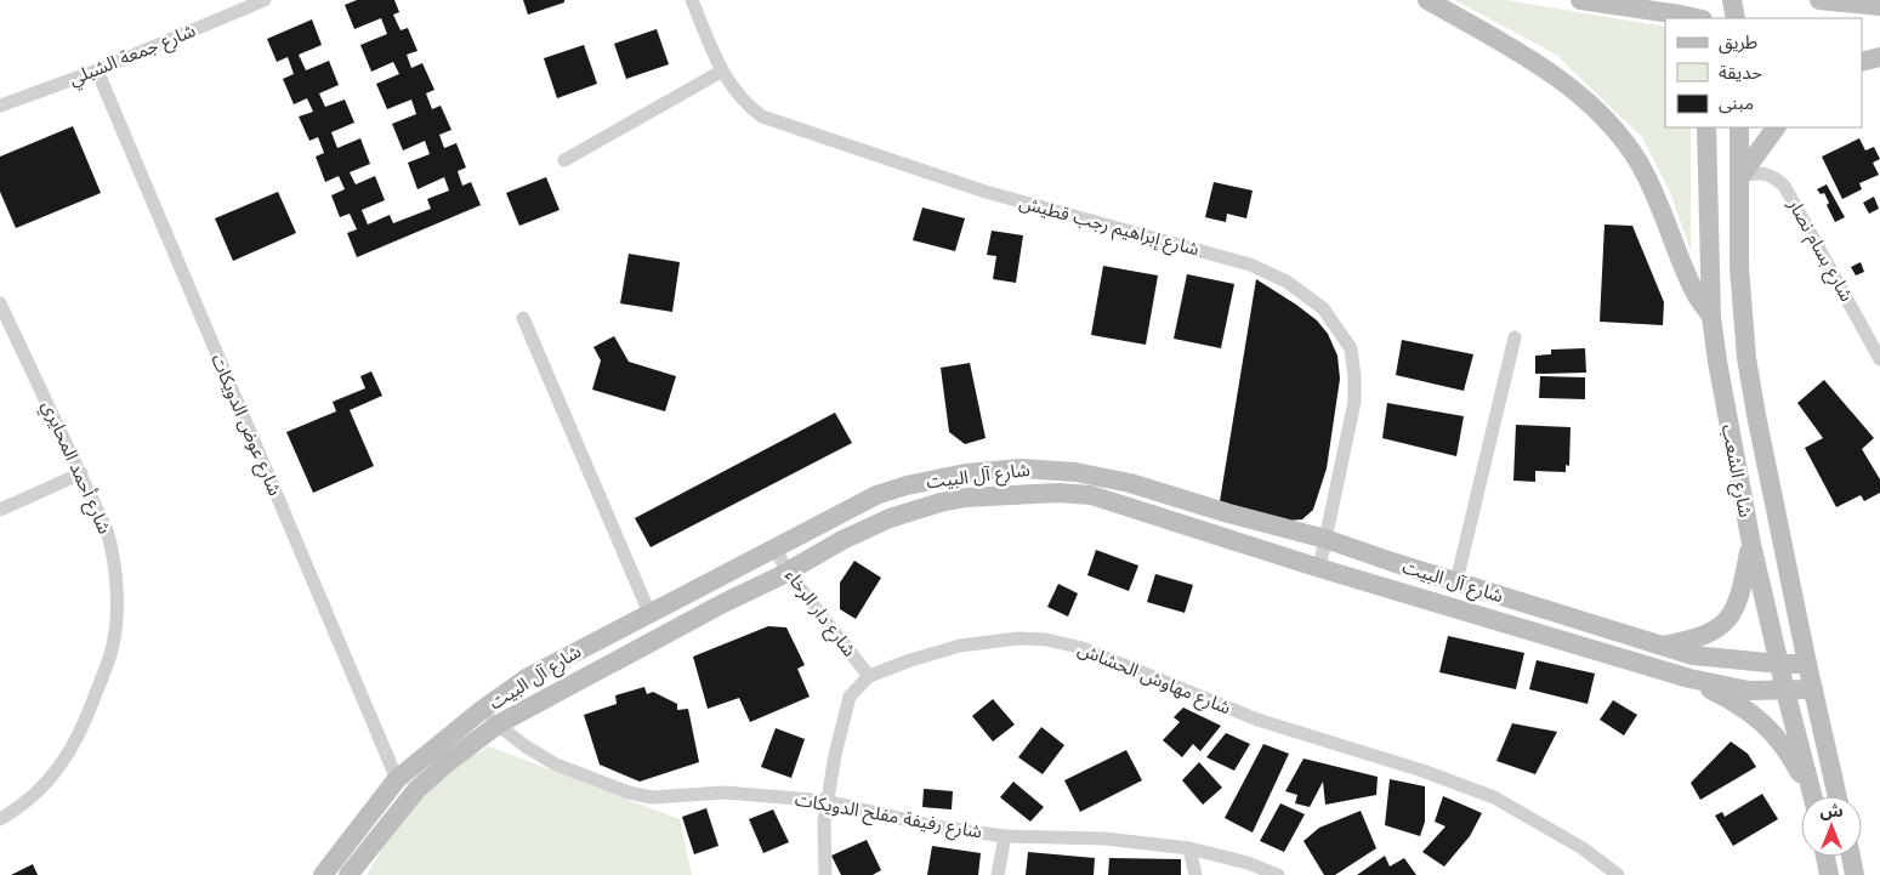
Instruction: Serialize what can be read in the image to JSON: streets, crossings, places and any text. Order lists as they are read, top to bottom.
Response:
{
  "streets": {
    "street": [
      "شارع جمعة الشبلي",
      "شارع إبراهيم رجب قطيش",
      "شارع بسام نصار",
      "شارع عوض الدويكات",
      "شارع أحمد المحايري",
      "شارع الشعب",
      "شارع آل البيت",
      "شارع دار الرخاء",
      "شارع مهاوش الحشاش",
      "شارع رفيفة مفلح الدويكات"
    ]
  },
  "crossings": [
    ["شارع جمعة الشبلي", "شارع عوض الدويكات"],
    ["شارع إبراهيم رجب قطيش", "شارع آل البيت"],
    ["شارع بسام نصار", "شارع الشعب"],
    ["شارع عوض الدويكات", "شارع آل البيت"],
    ["شارع الشعب", "شارع آل البيت"],
    ["شارع آل البيت", "شارع دار الرخاء"],
    ["شارع آل البيت", "شارع رفيفة مفلح الدويكات"],
    ["شارع دار الرخاء", "شارع مهاوش الحشاش"],
    ["شارع مهاوش الحشاش", "شارع رفيفة مفلح الدويكات"]
  ],
  "legend": ["طريق", "حديقة", "مبنى"],
  "north": "top"
}
